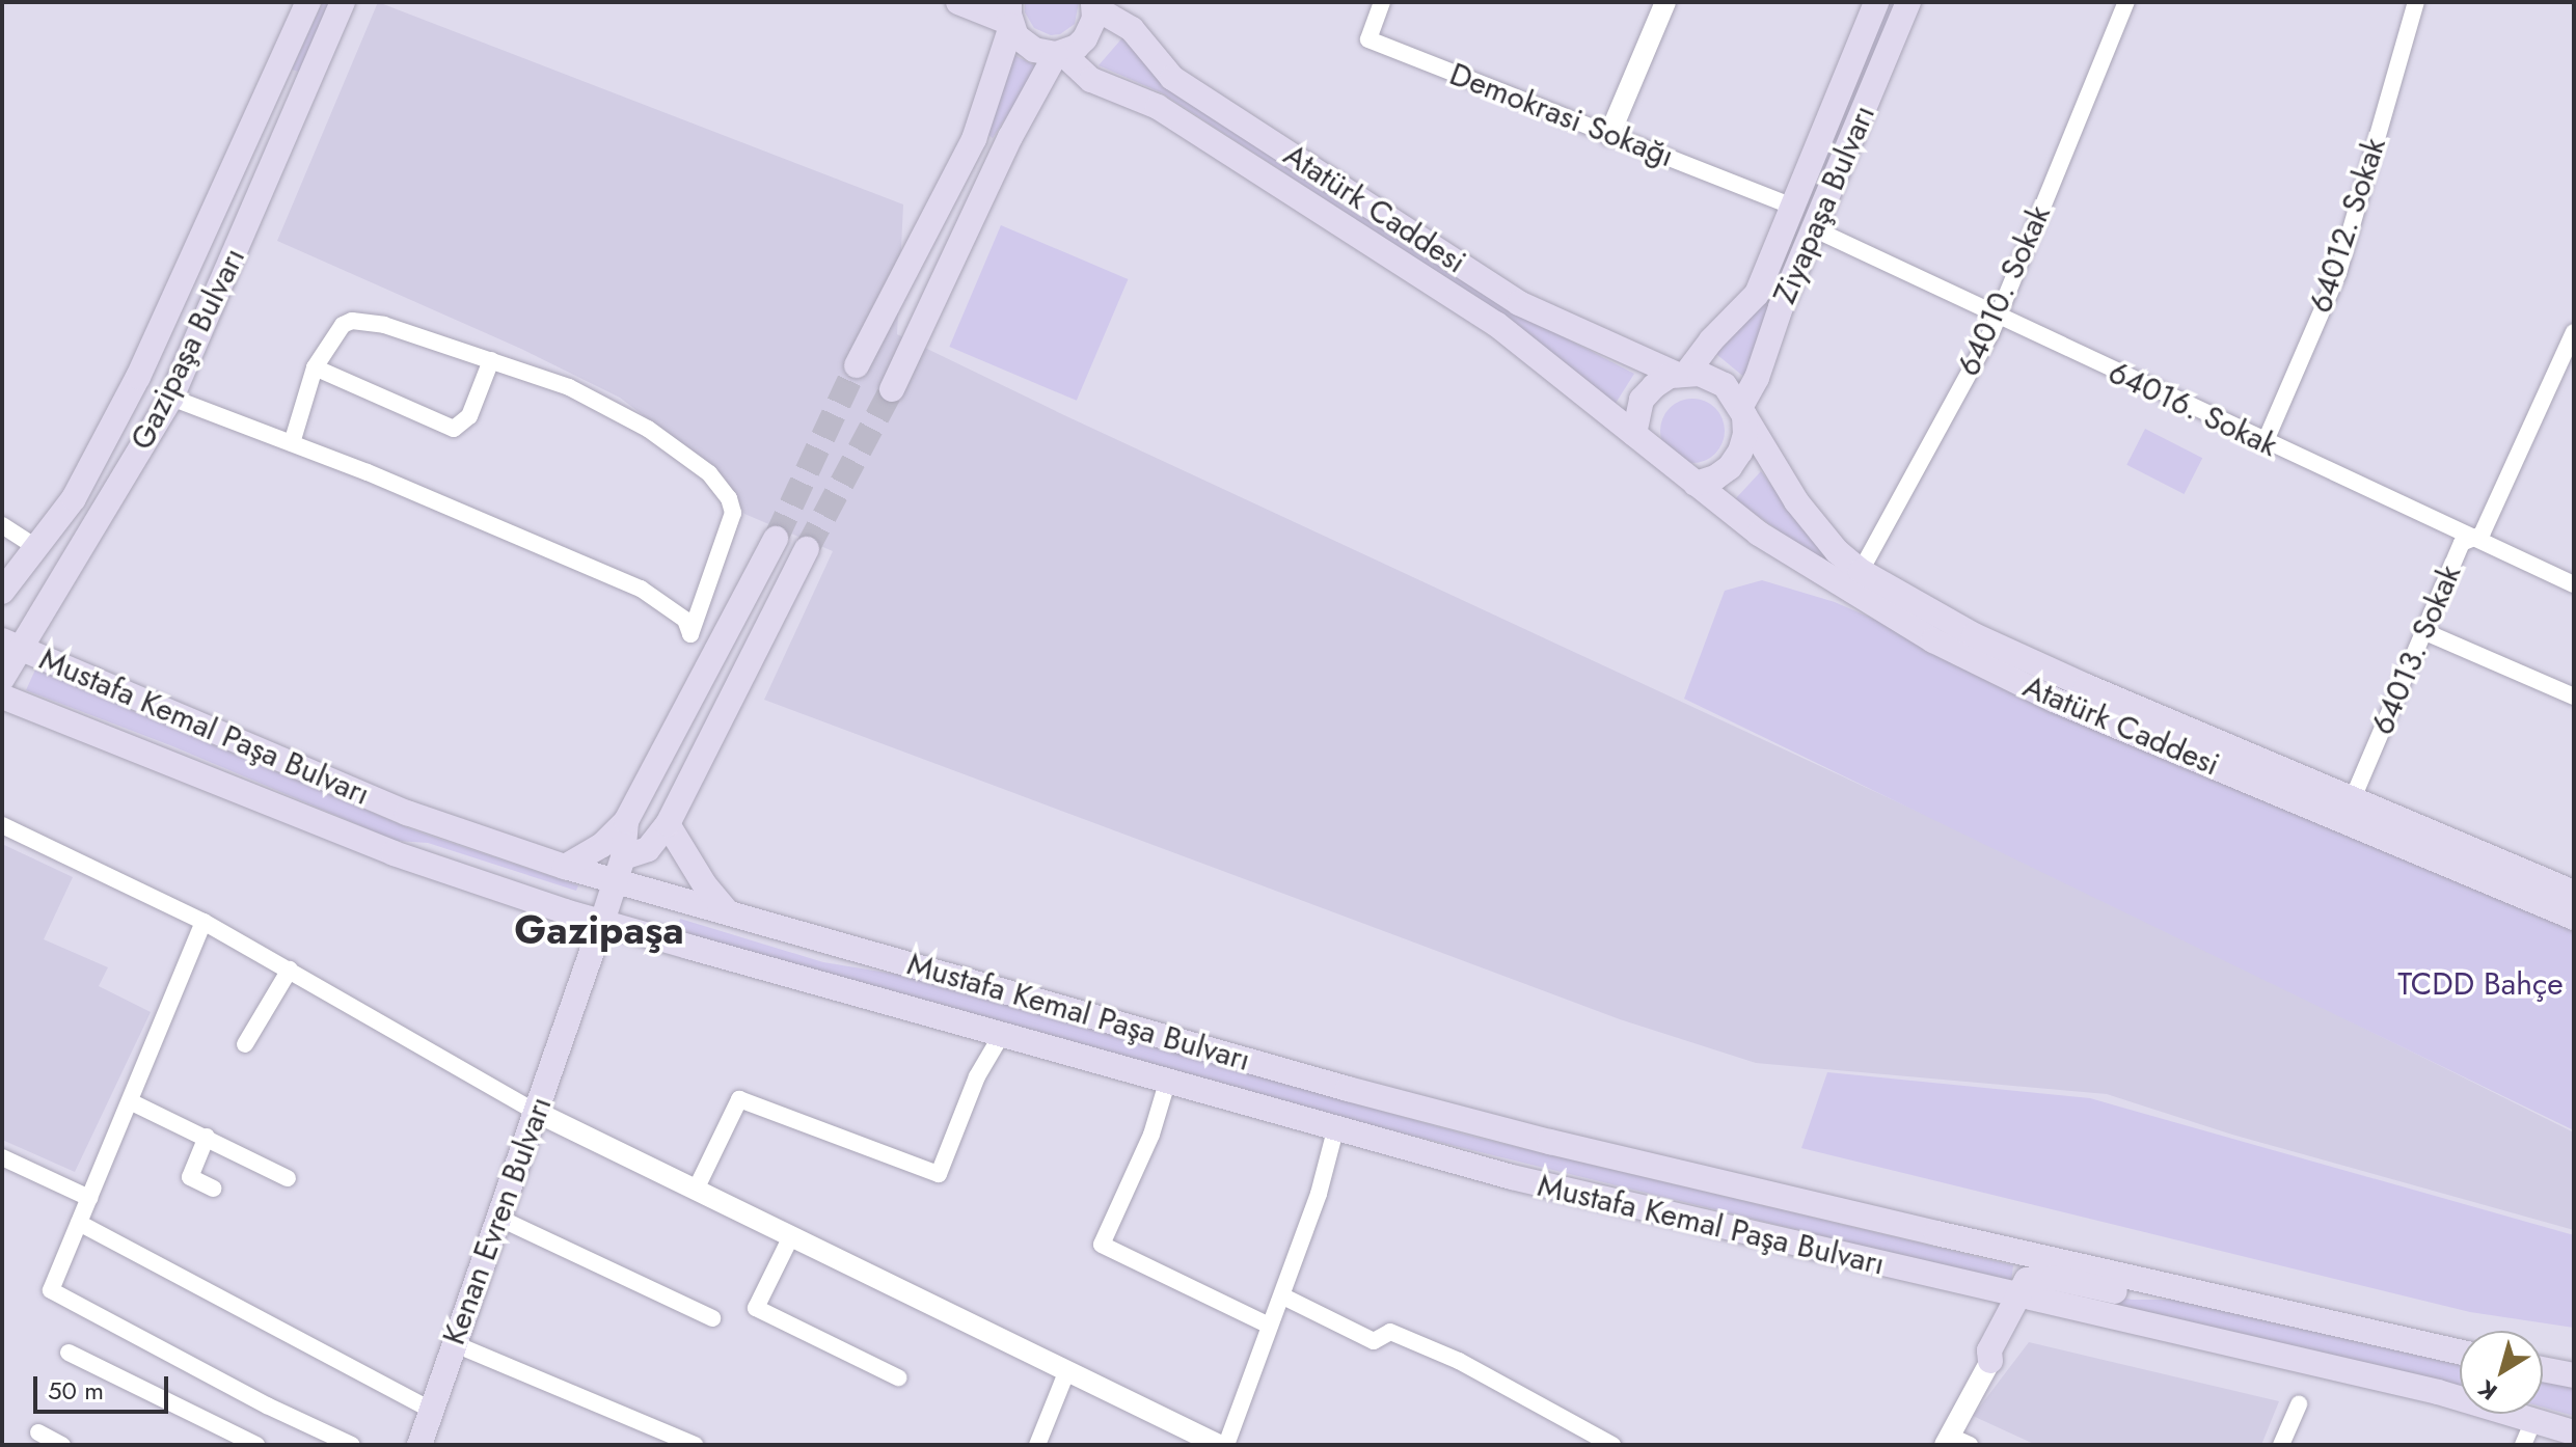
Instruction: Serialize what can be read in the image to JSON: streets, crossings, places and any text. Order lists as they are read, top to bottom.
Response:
{
  "streets": {
    "main road": [
      "Ziyapaşa Bulvarı",
      "Atatürk Caddesi",
      "Gazipaşa Bulvarı",
      "Mustafa Kemal Paşa Bulvarı",
      "Kenan Evren Bulvarı"
    ],
    "street": [
      "Demokrasi Sokağı",
      "64012. Sokak",
      "64010. Sokak",
      "64016. Sokak",
      "64013. Sokak"
    ]
  },
  "crossings": [
    ["Demokrasi Sokağı", "Ziyapaşa Bulvarı"],
    ["Ziyapaşa Bulvarı", "Atatürk Caddesi"],
    ["Ziyapaşa Bulvarı", "64016. Sokak"],
    ["Atatürk Caddesi", "64010. Sokak"],
    ["Atatürk Caddesi", "64013. Sokak"],
    ["64012. Sokak", "64016. Sokak"],
    ["64010. Sokak", "64016. Sokak"],
    ["Gazipaşa Bulvarı", "Mustafa Kemal Paşa Bulvarı"],
    ["64016. Sokak", "64013. Sokak"],
    ["Mustafa Kemal Paşa Bulvarı", "Kenan Evren Bulvarı"]
  ],
  "districts": ["Gazipaşa"],
  "parks": ["TCDD Bahçe"],
  "scale_bar": "50 m",
  "north": "bottom left"
}
